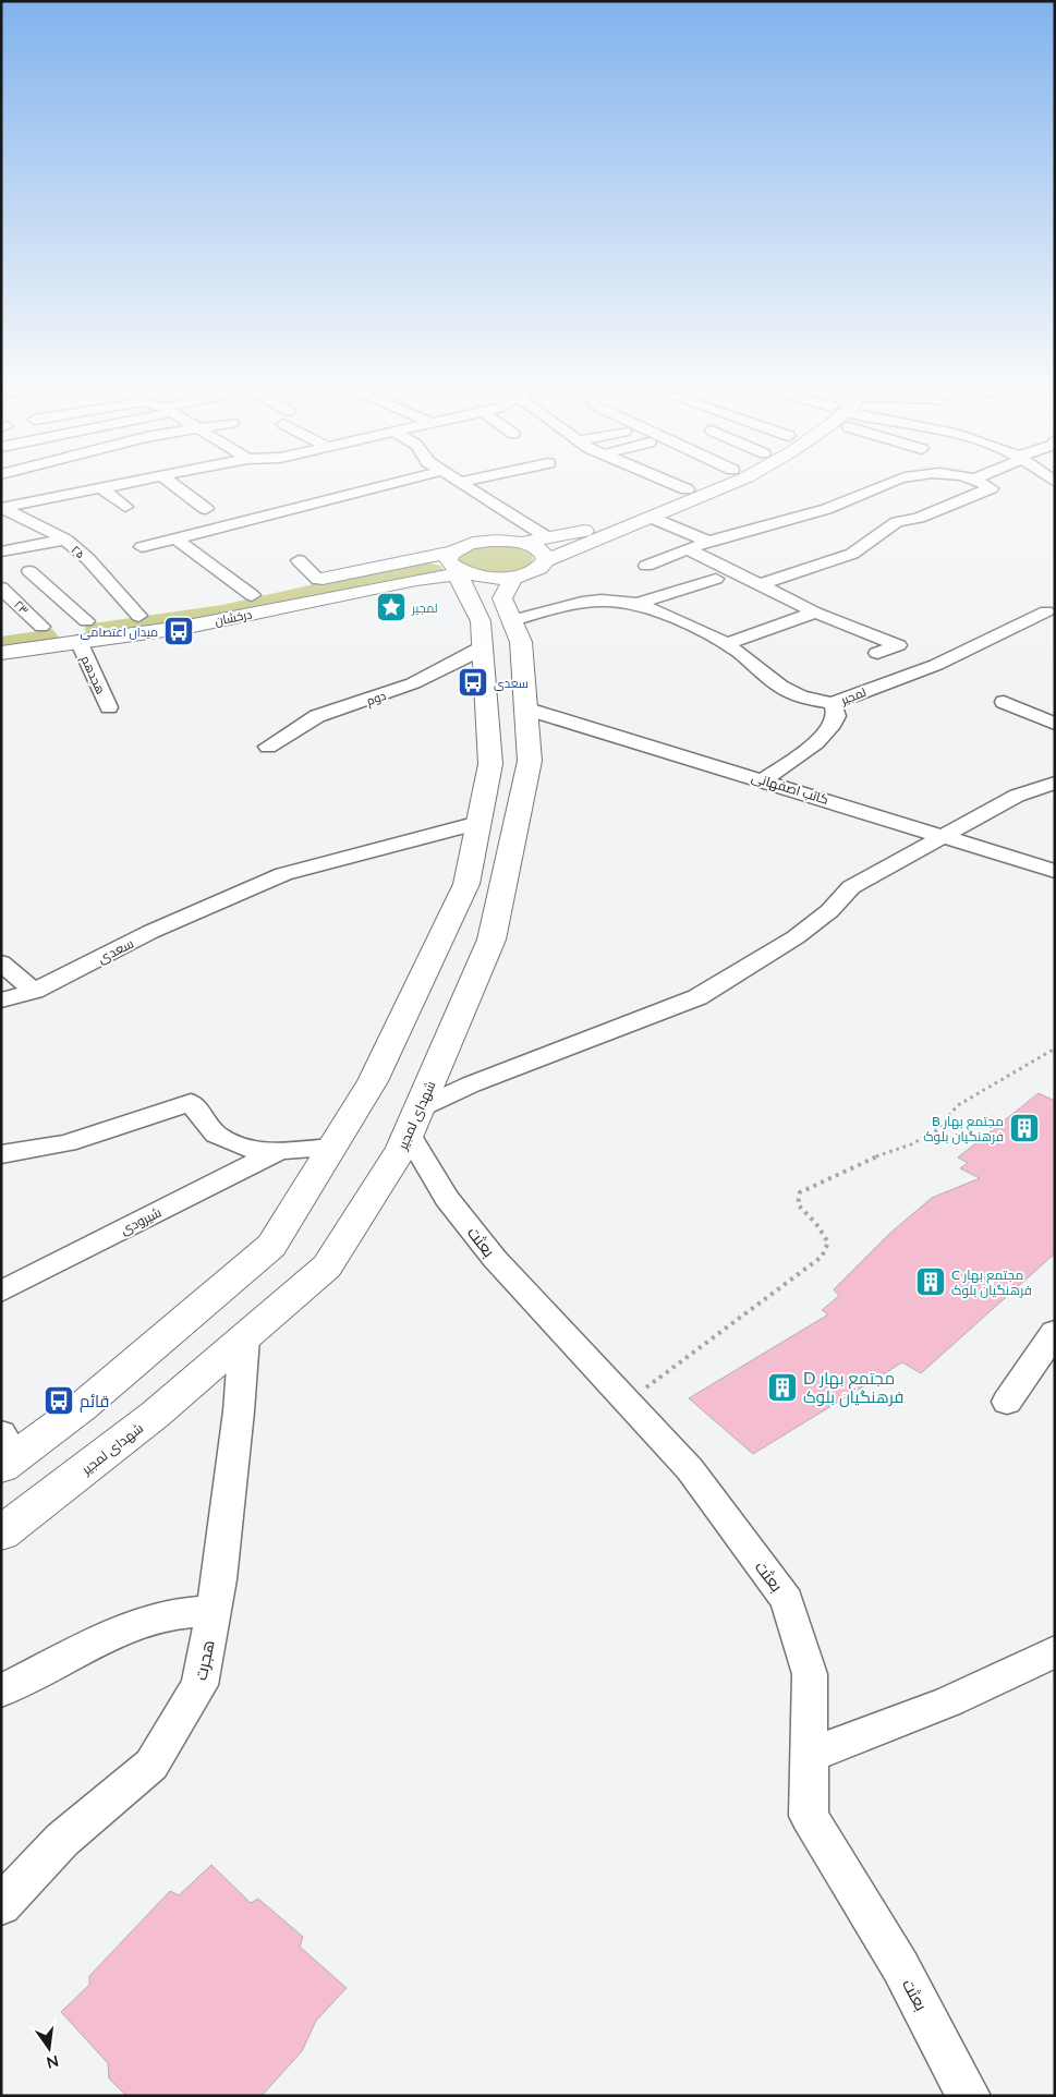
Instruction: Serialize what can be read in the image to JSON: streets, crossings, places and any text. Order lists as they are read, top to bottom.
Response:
{
  "streets": {
    "main road": ["درخشان", "شهدای لمجیر"],
    "street": [
      "۲۵",
      "۲۳",
      "هجدهم",
      "لمجیر",
      "دوم",
      "کاتب اصفهانی",
      "سعدی",
      "شیرودی",
      "بعثت",
      "هجرت"
    ]
  },
  "crossings": [
    ["۲۵", "درخشان"],
    ["۲۳", "درخشان"],
    ["درخشان", "هجدهم"],
    ["لمجیر", "شهدای لمجیر"],
    ["کاتب اصفهانی", "شهدای لمجیر"],
    ["شهدای لمجیر", "بعثت"],
    ["شهدای لمجیر", "هجرت"]
  ],
  "places": {
    "place": ["لمجیر"],
    "bus stop": ["میدان اعتصامی", "سعدی", "قائم"],
    "building": ["B مجتمع بهار فرهنگیان بلوک", "C مجتمع بهار فرهنگیان بلوک", "D مجتمع بهار فرهنگیان بلوک"]
  },
  "north": "bottom"
}
